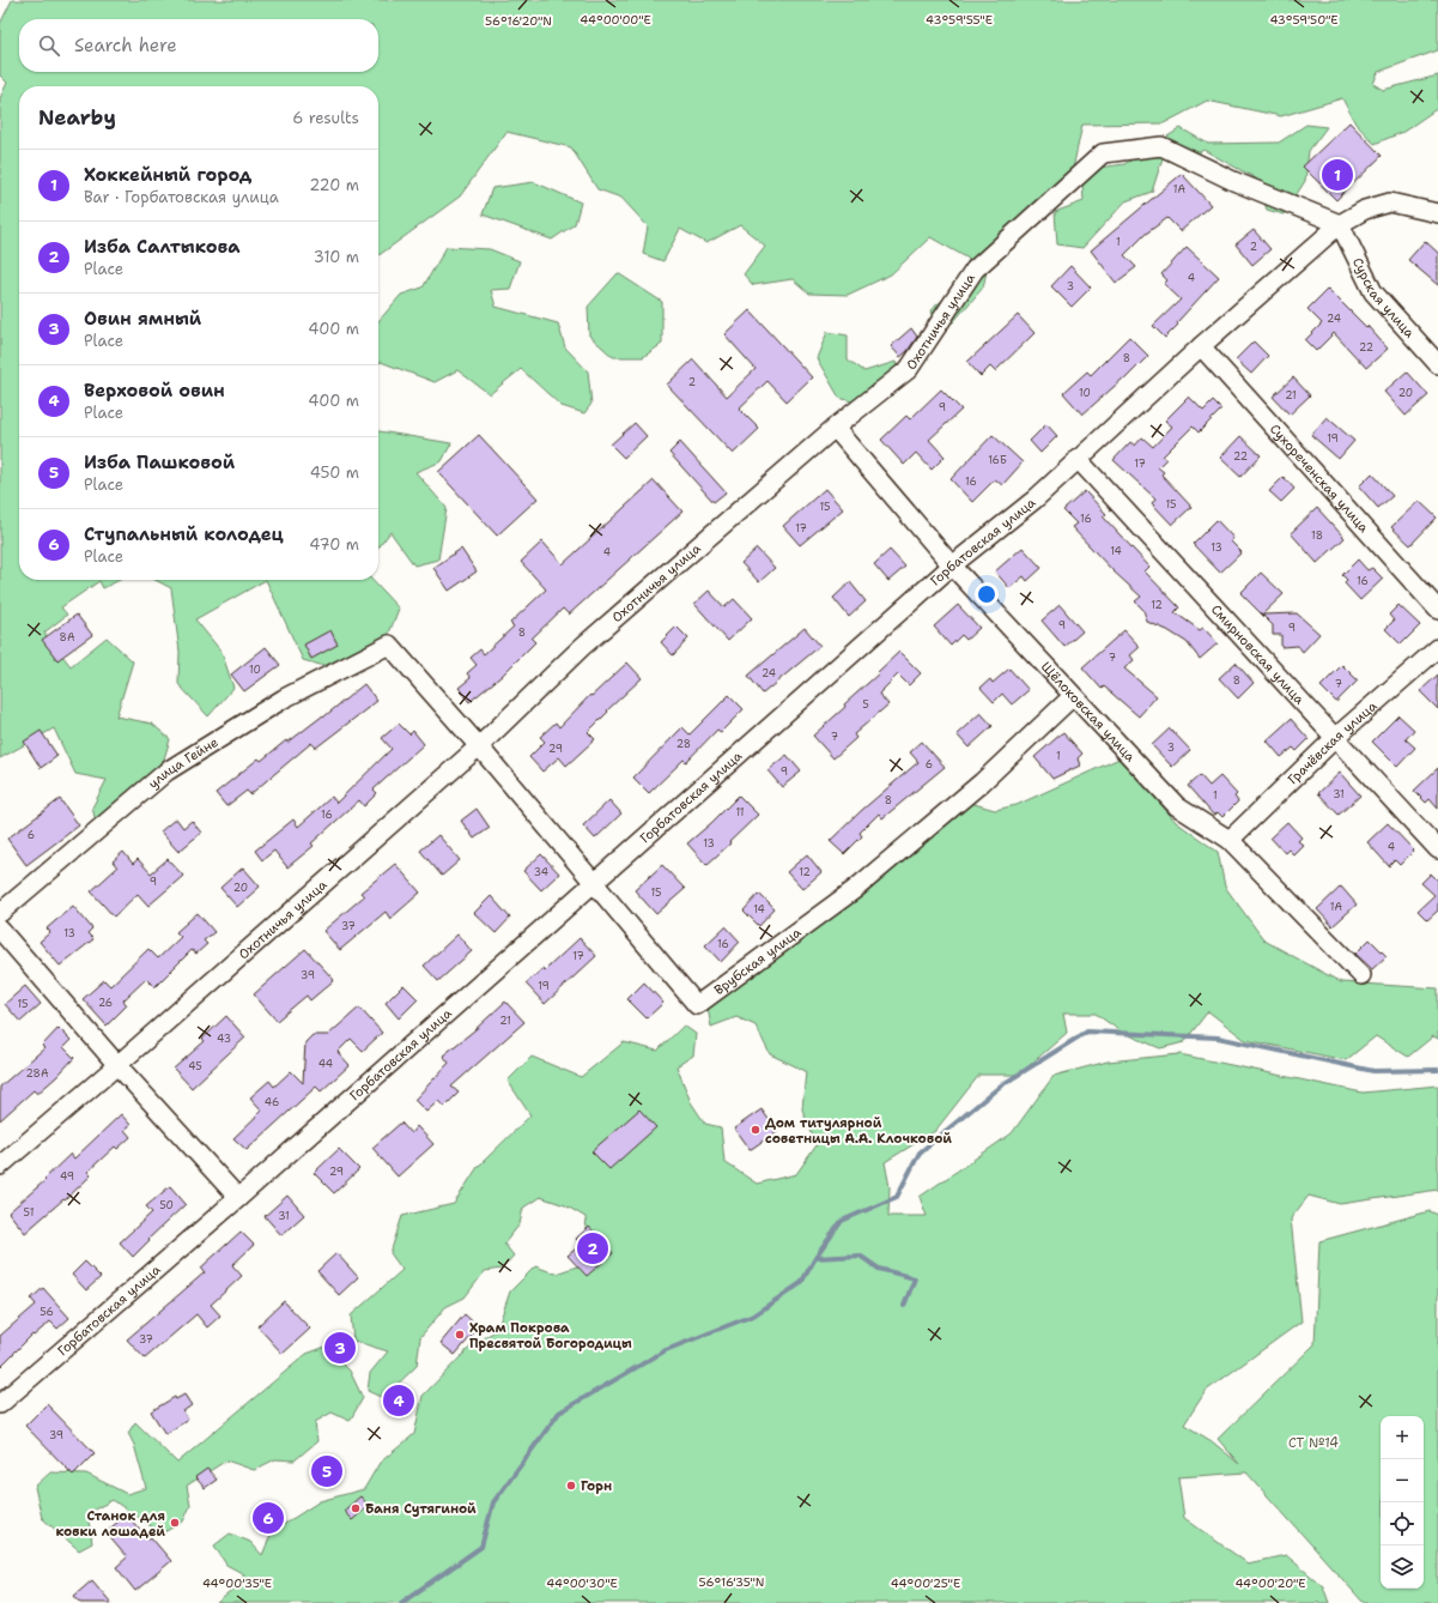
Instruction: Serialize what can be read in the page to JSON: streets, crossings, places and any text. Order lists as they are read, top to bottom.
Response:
{
  "streets": {
    "street": [
      "Сурская улица",
      "Охотничья улица",
      "Сухореченская улица",
      "Горбатовская улица",
      "Смирновская улица",
      "Щёлоковская улица",
      "Грачёвская улица",
      "улица Гейне",
      "Врубская улица"
    ]
  },
  "crossings": [
    ["Сурская улица", "Охотничья улица"],
    ["Сурская улица", "Горбатовская улица"],
    ["Охотничья улица", "Горбатовская улица"],
    ["Охотничья улица", "Щёлоковская улица"],
    ["Охотничья улица", "Врубская улица"],
    ["Сухореченская улица", "Горбатовская улица"],
    ["Горбатовская улица", "Смирновская улица"],
    ["Горбатовская улица", "Щёлоковская улица"],
    ["Горбатовская улица", "Врубская улица"],
    ["Смирновская улица", "Грачёвская улица"],
    ["Щёлоковская улица", "Грачёвская улица"],
    ["Щёлоковская улица", "Врубская улица"],
    ["улица Гейне", "Врубская улица"]
  ],
  "parks": ["СТ №14"],
  "places": [
    "Дом титулярной советницы А.А. Клочковой",
    "Храм Покрова Пресвятой Богородицы",
    "Горн",
    "Баня Сутягиной",
    "Станок для ковки лошадей"
  ],
  "house_numbers": [
    "1А",
    "1",
    "2",
    "4",
    "3",
    "24",
    "22",
    "8",
    "2",
    "10",
    "20",
    "21",
    "9",
    "19",
    "22",
    "16Б",
    "17",
    "16",
    "15",
    "15",
    "16",
    "17",
    "18",
    "13",
    "14",
    "4",
    "16",
    "12",
    "9",
    "9",
    "8",
    "8А",
    "7",
    "10",
    "24",
    "8",
    "7",
    "5",
    "7",
    "28",
    "3",
    "29",
    "1",
    "6",
    "9",
    "31",
    "1",
    "8",
    "11",
    "16",
    "6",
    "13",
    "4",
    "34",
    "12",
    "9",
    "20",
    "15",
    "1А",
    "14",
    "37",
    "13",
    "16",
    "17",
    "39",
    "19",
    "26",
    "15",
    "21",
    "43",
    "44",
    "45",
    "28А",
    "46",
    "29",
    "49",
    "50",
    "51",
    "31",
    "56",
    "37",
    "39"
  ],
  "page": {
    "search": "Search here",
    "heading": ["Nearby", "6 results"],
    "list": [
      {
        "mark": "1",
        "name": "Хоккейный город",
        "note": "Bar · Горбатовская улица",
        "value": "220 m"
      },
      {
        "mark": "2",
        "name": "Изба Салтыкова",
        "note": "Place",
        "value": "310 m"
      },
      {
        "mark": "3",
        "name": "Овин ямный",
        "note": "Place",
        "value": "400 m"
      },
      {
        "mark": "4",
        "name": "Верховой овин",
        "note": "Place",
        "value": "400 m"
      },
      {
        "mark": "5",
        "name": "Изба Пашковой",
        "note": "Place",
        "value": "450 m"
      },
      {
        "mark": "6",
        "name": "Ступальный колодец",
        "note": "Place",
        "value": "470 m"
      }
    ],
    "pins": [
      "1",
      "2",
      "3",
      "4",
      "5",
      "6"
    ],
    "map_buttons": ["+", "−"]
  },
  "coordinates": [
    "43°59'50\"E",
    "44°00'00\"E",
    "43°59'55\"E",
    "56°16'20\"N",
    "56°16'35\"N",
    "44°00'35\"E",
    "44°00'30\"E",
    "44°00'25\"E",
    "44°00'20\"E"
  ]
}
